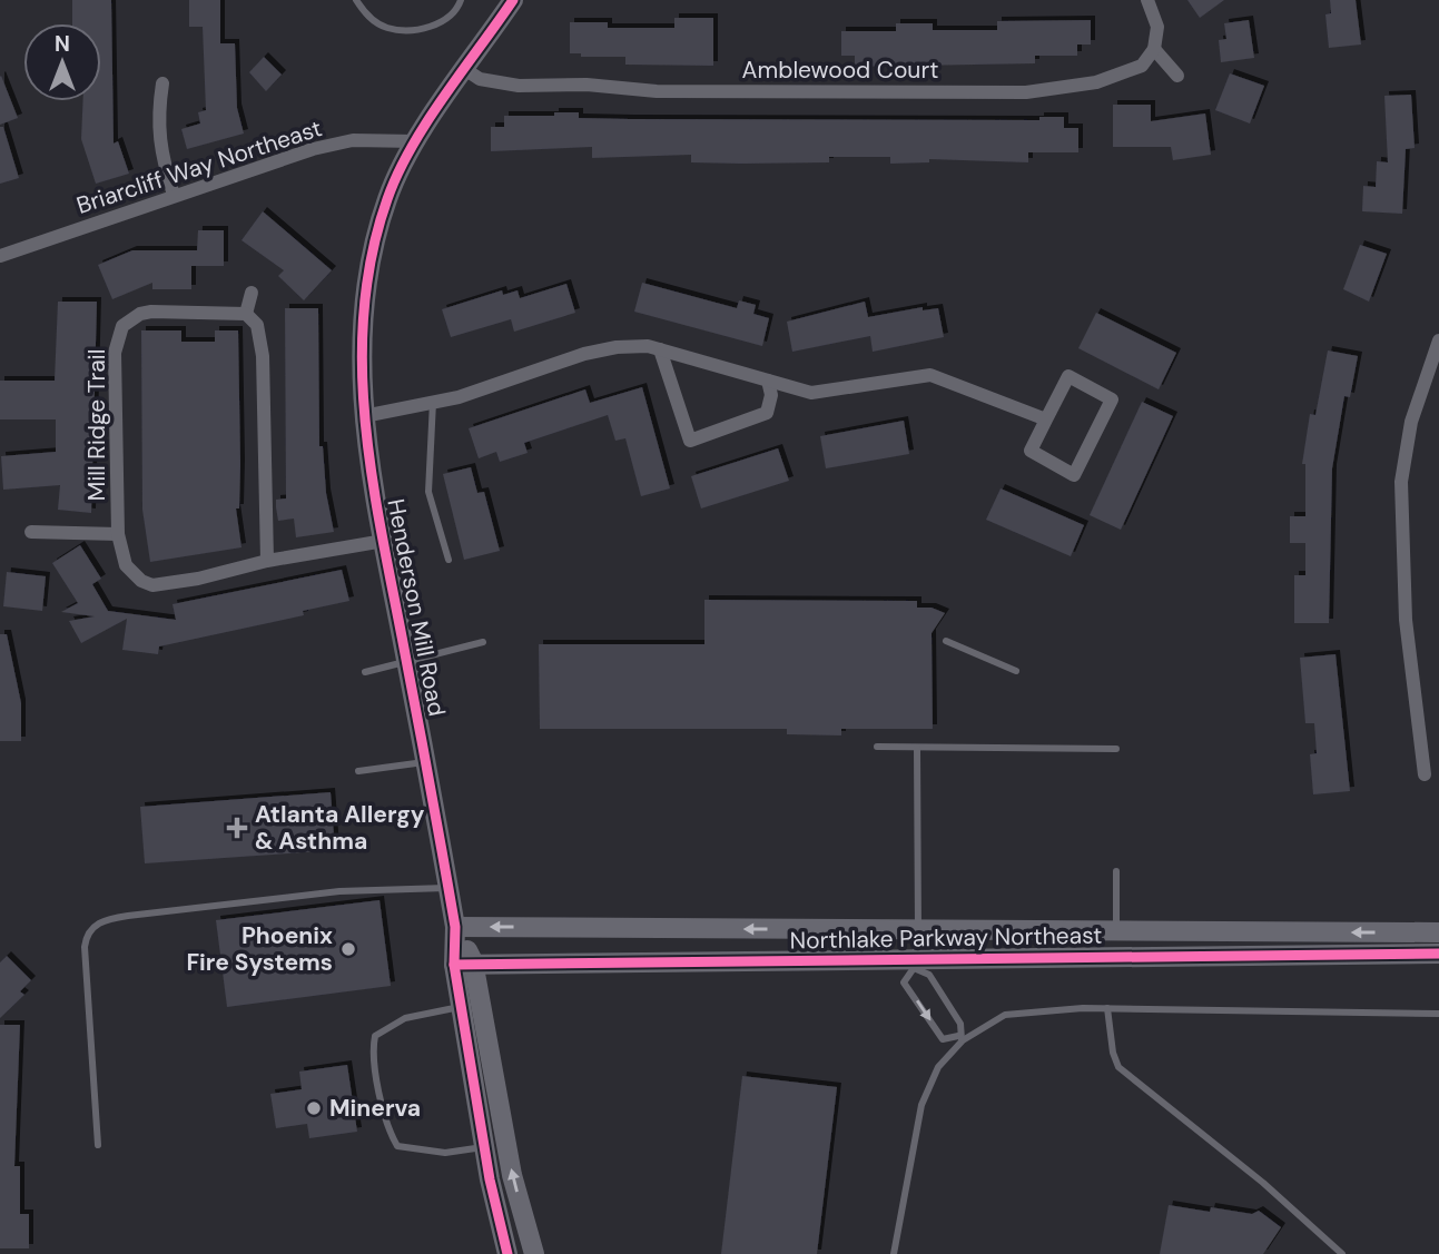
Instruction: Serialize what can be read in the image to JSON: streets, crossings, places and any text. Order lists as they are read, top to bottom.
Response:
{
  "streets": {
    "street": [
      "Amblewood Court",
      "Briarcliff Way Northeast",
      "Mill Ridge Trail",
      "Henderson Mill Road",
      "Northlake Parkway Northeast"
    ]
  },
  "crossings": [
    ["Amblewood Court", "Henderson Mill Road"],
    ["Briarcliff Way Northeast", "Henderson Mill Road"],
    ["Mill Ridge Trail", "Henderson Mill Road"],
    ["Henderson Mill Road", "Northlake Parkway Northeast"]
  ],
  "places": {
    "health": ["Atlanta Allergy & Asthma"],
    "other": ["Phoenix Fire Systems", "Minerva"]
  },
  "north": "top"
}
